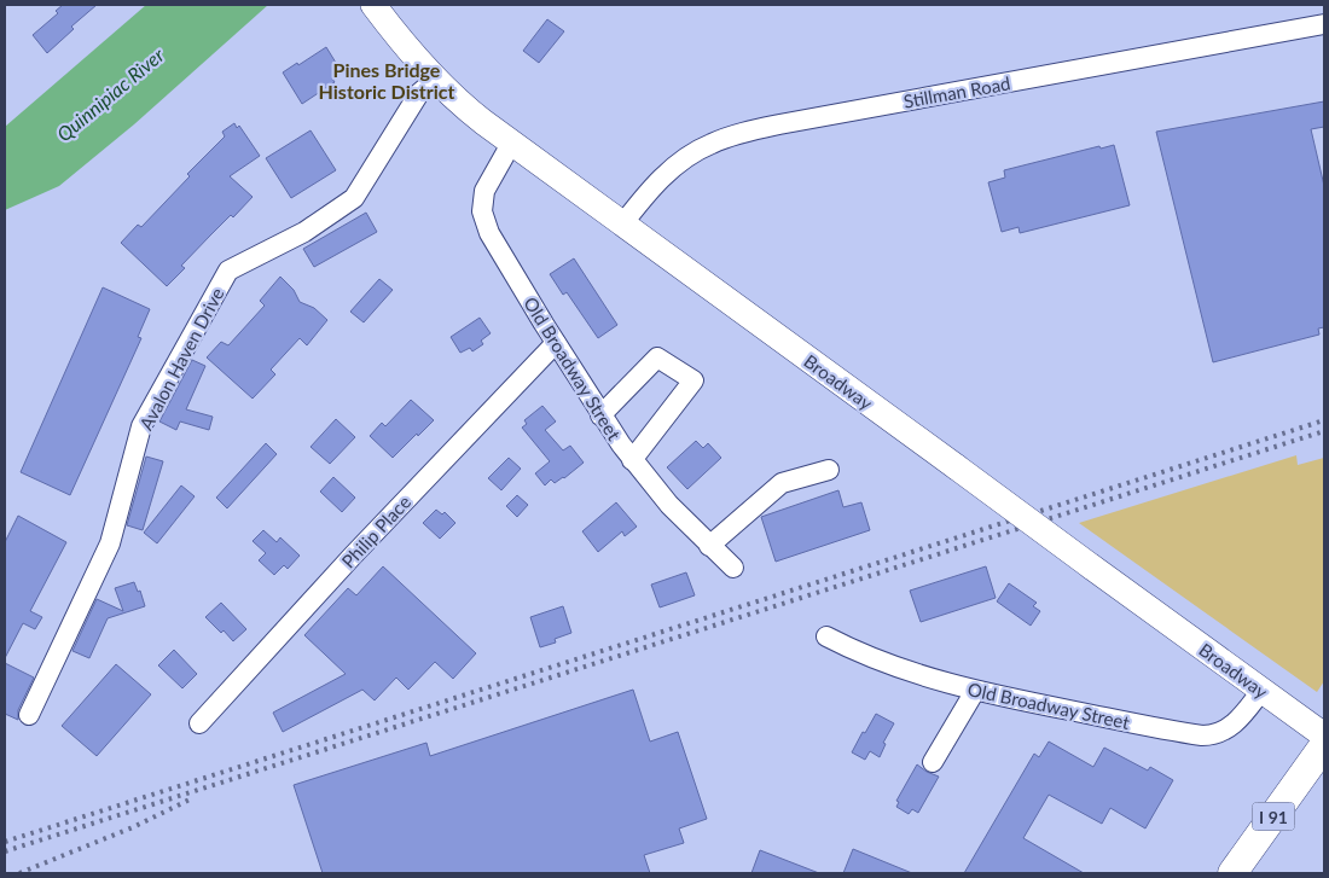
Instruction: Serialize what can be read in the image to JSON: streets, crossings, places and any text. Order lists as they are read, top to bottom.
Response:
{
  "streets": {
    "highway": ["I 91"],
    "main road": ["Broadway"],
    "street": [
      "Stillman Road",
      "Avalon Haven Drive",
      "Old Broadway Street",
      "Philip Place"
    ]
  },
  "crossings": [
    ["Stillman Road", "Broadway"],
    ["Avalon Haven Drive", "Broadway"],
    ["Old Broadway Street", "Broadway"],
    ["Old Broadway Street", "Philip Place"],
    ["Broadway", "I 91"]
  ],
  "districts": ["Pines Bridge Historic District"],
  "water": ["Quinnipiac River"]
}
